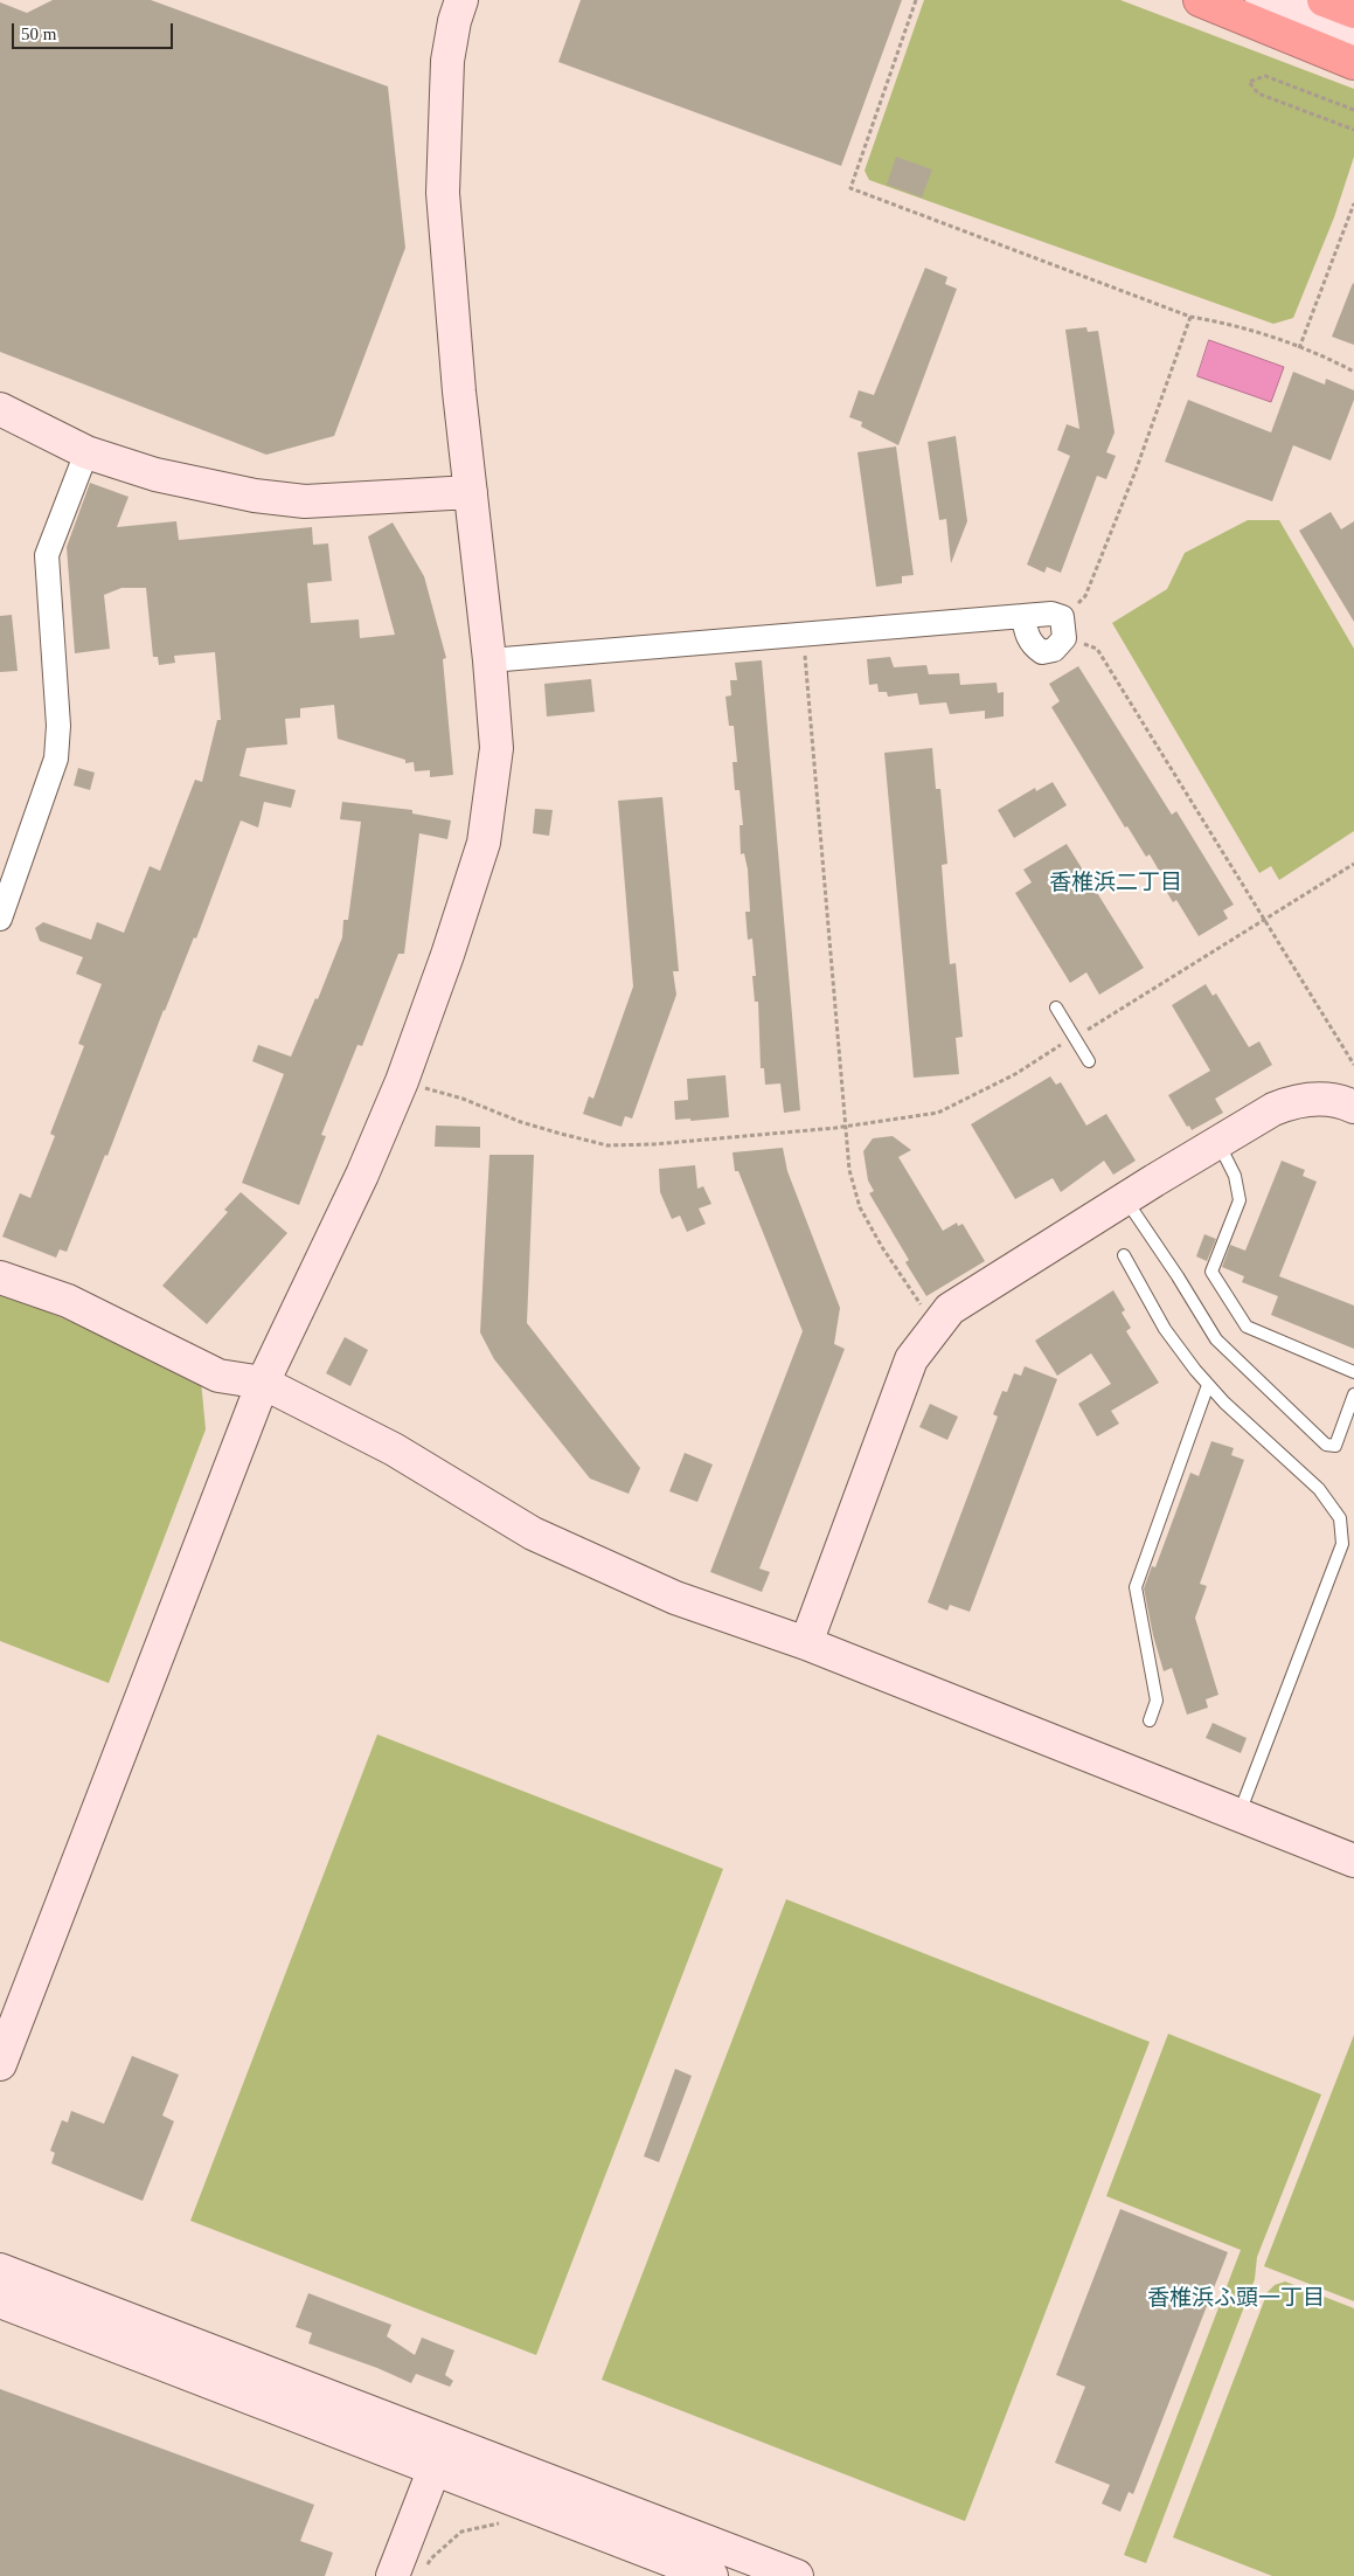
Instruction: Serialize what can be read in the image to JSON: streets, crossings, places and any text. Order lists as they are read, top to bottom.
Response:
{
  "districts": ["香椎浜二丁目", "香椎浜ふ頭一丁目"],
  "scale_bar": "50 m"
}
